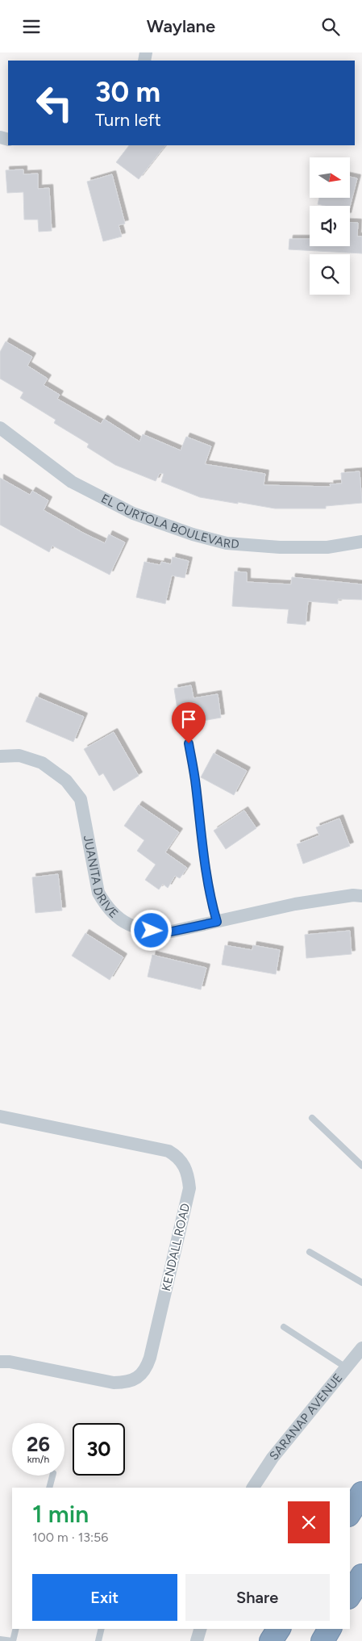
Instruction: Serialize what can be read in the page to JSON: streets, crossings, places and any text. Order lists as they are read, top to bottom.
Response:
{
  "streets": {
    "street": [
      "EL CURTOLA BOULEVARD",
      "JUANITA DRIVE",
      "KENDALL ROAD",
      "SARANAP AVENUE"
    ]
  },
  "north": "right",
  "page": {
    "header": "Waylane",
    "turn": ["30 m", "Turn left"],
    "speed": "26 km/h",
    "limit": "30",
    "heading": ["1 min", "100 m · 13:56"],
    "buttons": ["Exit", "Share"]
  }
}
